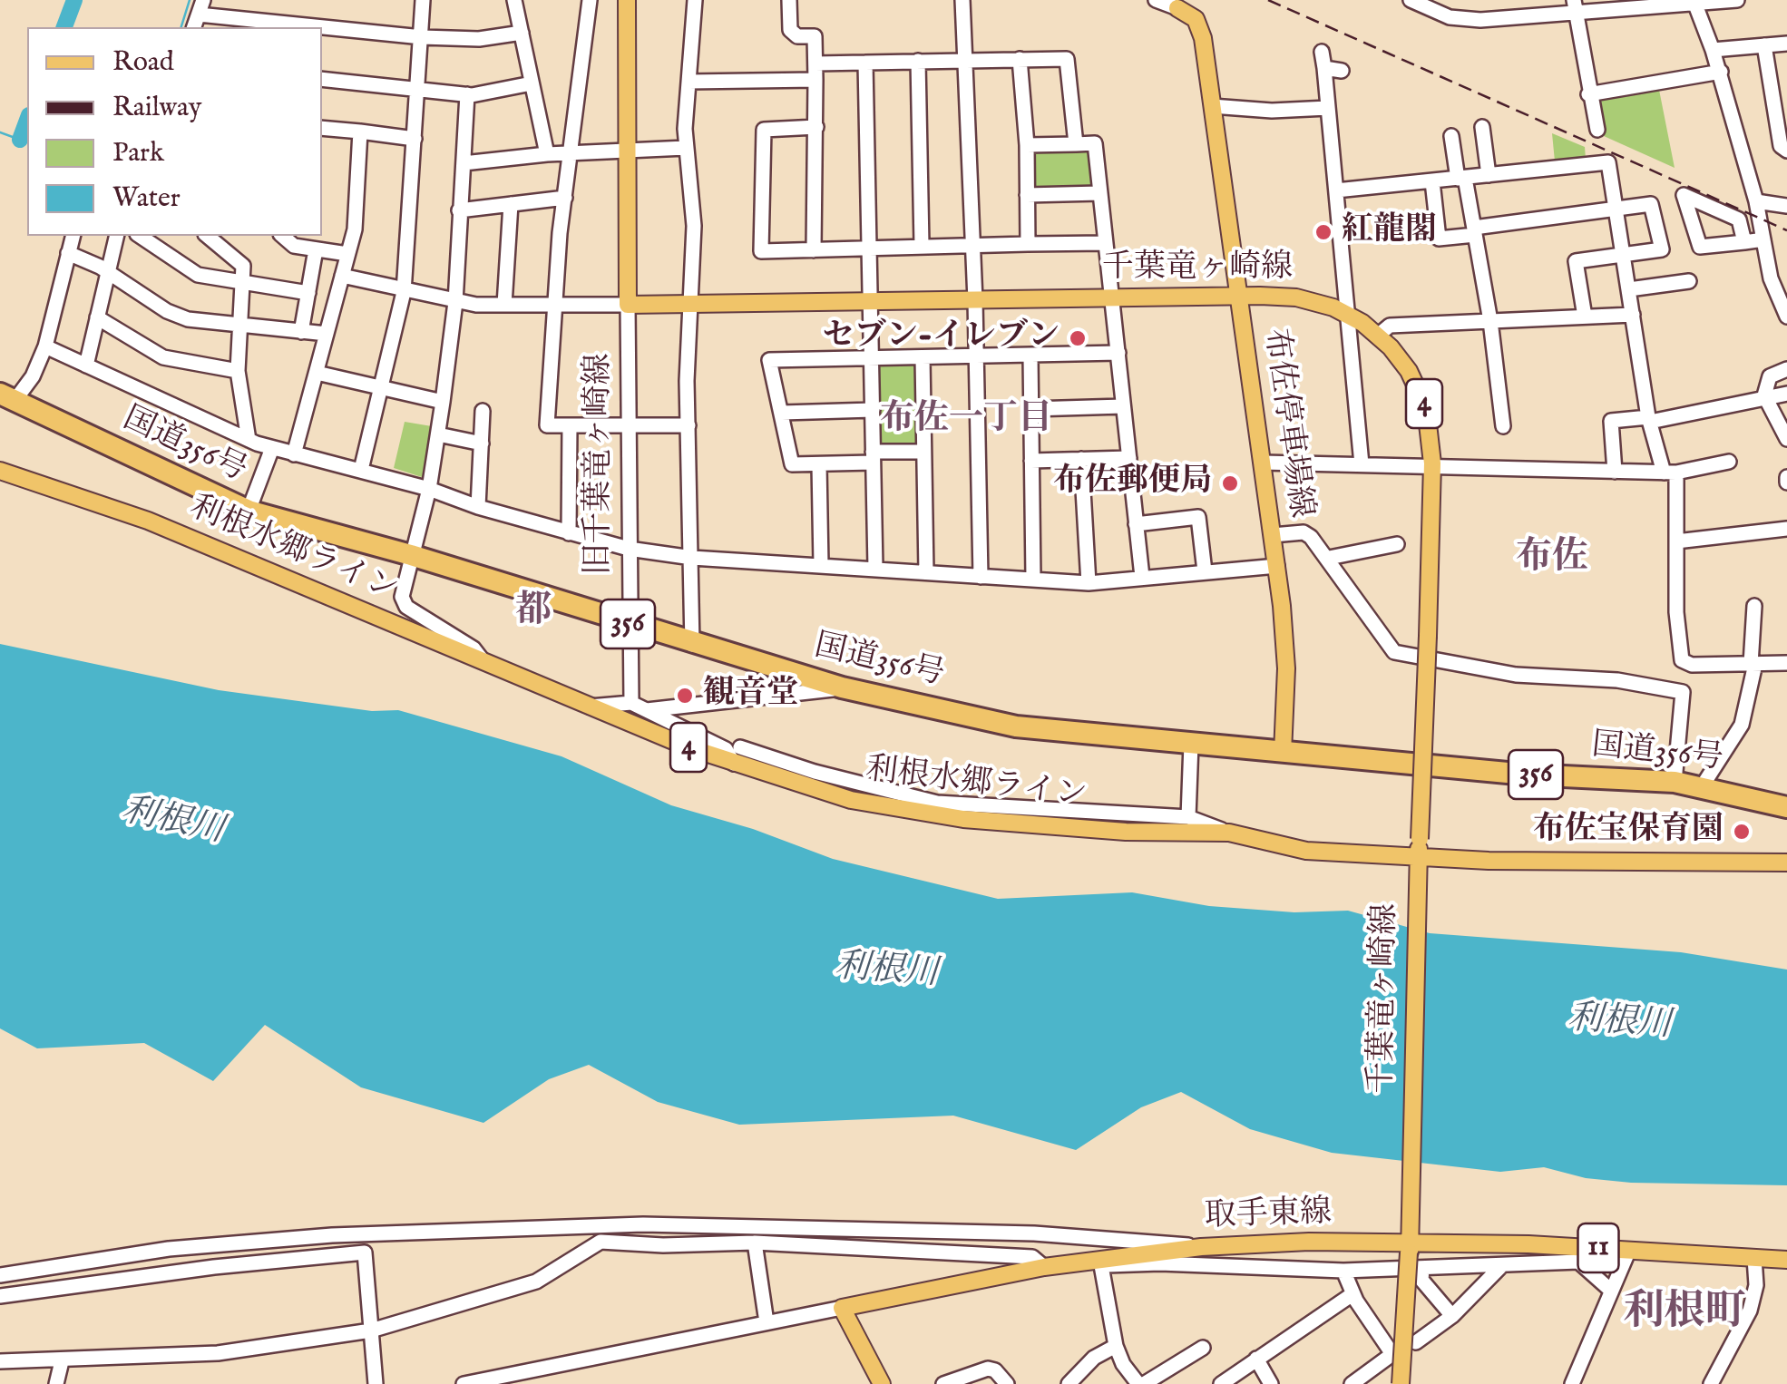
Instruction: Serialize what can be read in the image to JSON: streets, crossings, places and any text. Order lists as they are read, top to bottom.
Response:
{
  "streets": {
    "highway": ["国道356号", "356"],
    "main road": [
      "千葉竜ヶ崎線",
      "4",
      "布佐停車場線",
      "利根水郷ライン",
      "取手東線",
      "11"
    ],
    "street": ["旧千葉竜ヶ崎線"]
  },
  "crossings": [
    ["千葉竜ヶ崎線", "布佐停車場線"],
    ["千葉竜ヶ崎線", "旧千葉竜ヶ崎線"],
    ["千葉竜ヶ崎線", "利根水郷ライン"],
    ["千葉竜ヶ崎線", "取手東線"],
    ["布佐停車場線", "国道356号"],
    ["国道356号", "旧千葉竜ヶ崎線"]
  ],
  "districts": [
    "布佐一丁目",
    "布佐",
    "都",
    "利根町"
  ],
  "water": ["利根川"],
  "places": [
    "紅龍閣",
    "セブン-イレブン",
    "布佐郵便局",
    "観音堂",
    "布佐宝保育園"
  ],
  "legend": [
    "Road",
    "Railway",
    "Park",
    "Water"
  ]
}
